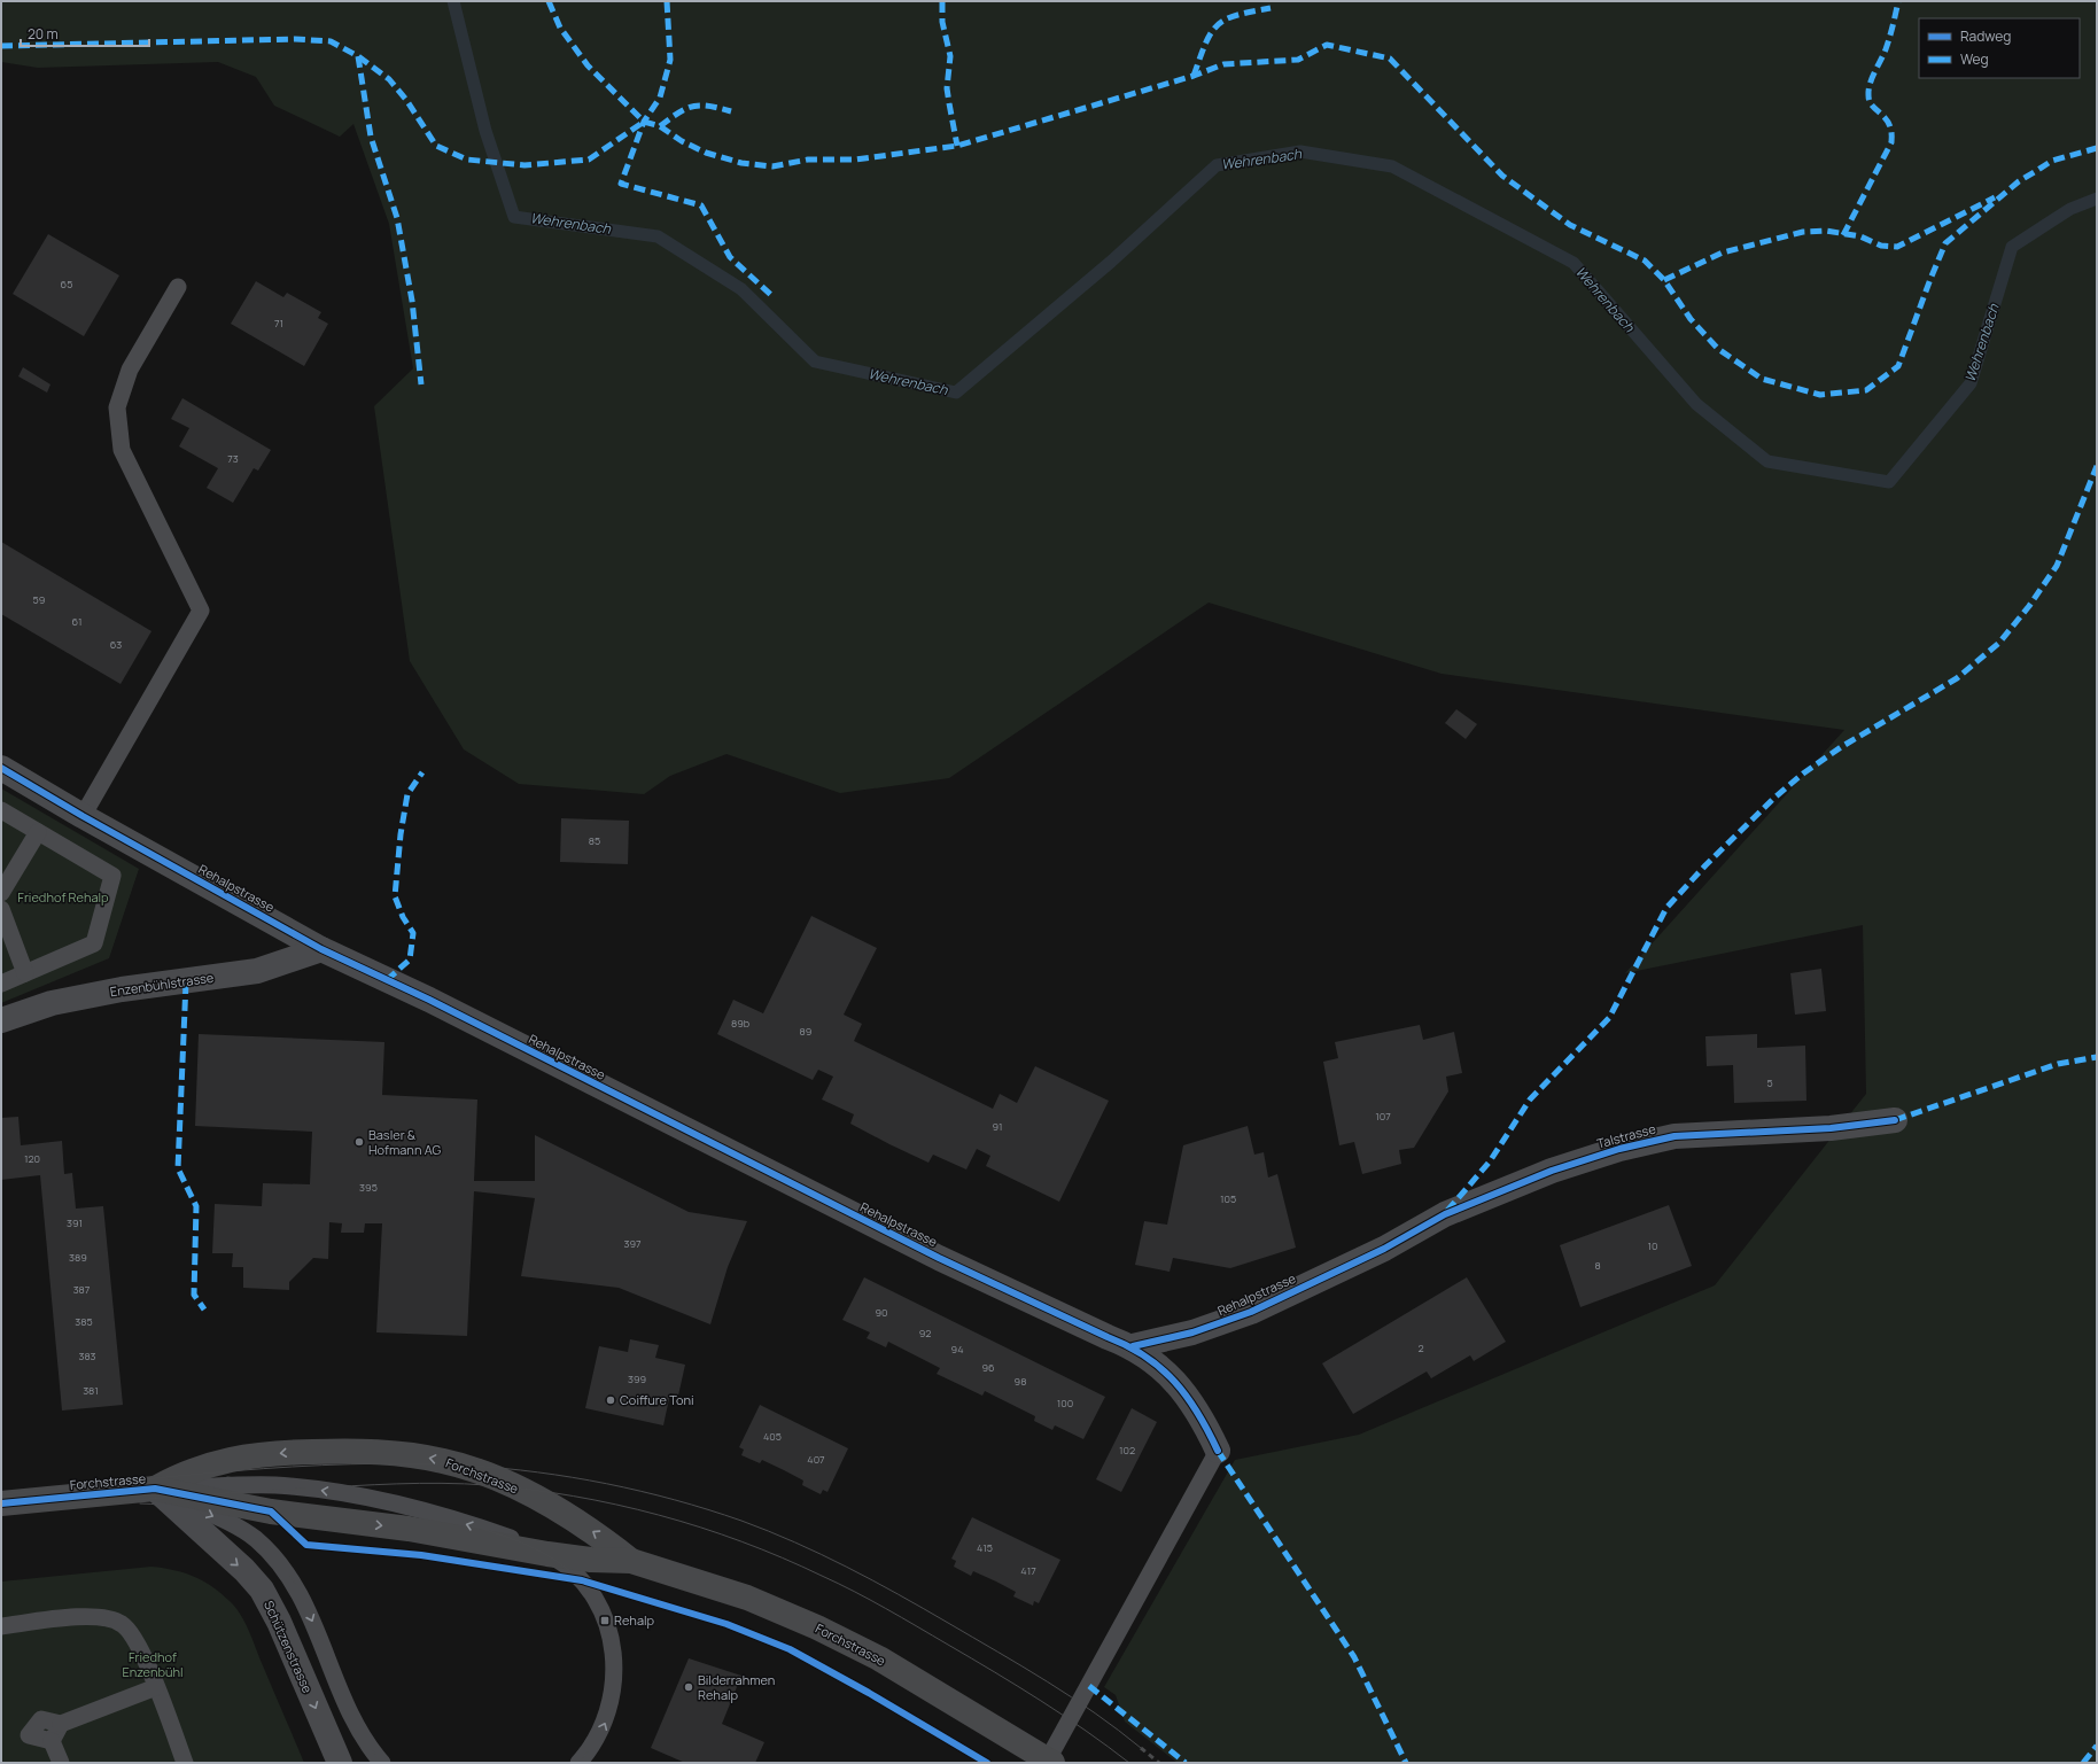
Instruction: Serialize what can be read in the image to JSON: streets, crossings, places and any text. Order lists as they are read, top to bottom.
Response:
{
  "streets": {
    "main road": ["Forchstrasse"],
    "street": [
      "Rehalpstrasse",
      "Enzenbühlstrasse",
      "Talstrasse",
      "Schützenstrasse"
    ]
  },
  "crossings": [
    ["Rehalpstrasse", "Enzenbühlstrasse"],
    ["Rehalpstrasse", "Talstrasse"],
    ["Forchstrasse", "Schützenstrasse"]
  ],
  "one_way": ["Schützenstrasse"],
  "water": ["Wehrenbach"],
  "parks": ["Friedhof Rehalp", "Friedhof Enzenbühl"],
  "places": {
    "other": ["Basler & Hofmann AG", "Coiffure Toni", "Bilderrahmen Rehalp"],
    "transit": ["Rehalp"]
  },
  "house_numbers": [
    "65",
    "71",
    "73",
    "59",
    "61",
    "63",
    "85",
    "89b",
    "89",
    "5",
    "107",
    "91",
    "120",
    "395",
    "105",
    "391",
    "397",
    "10",
    "389",
    "8",
    "387",
    "90",
    "385",
    "92",
    "2",
    "94",
    "383",
    "96",
    "399",
    "98",
    "381",
    "100",
    "405",
    "102",
    "407",
    "415",
    "417"
  ],
  "legend": ["Radweg", "Weg"],
  "scale_bar": "20 m"
}
